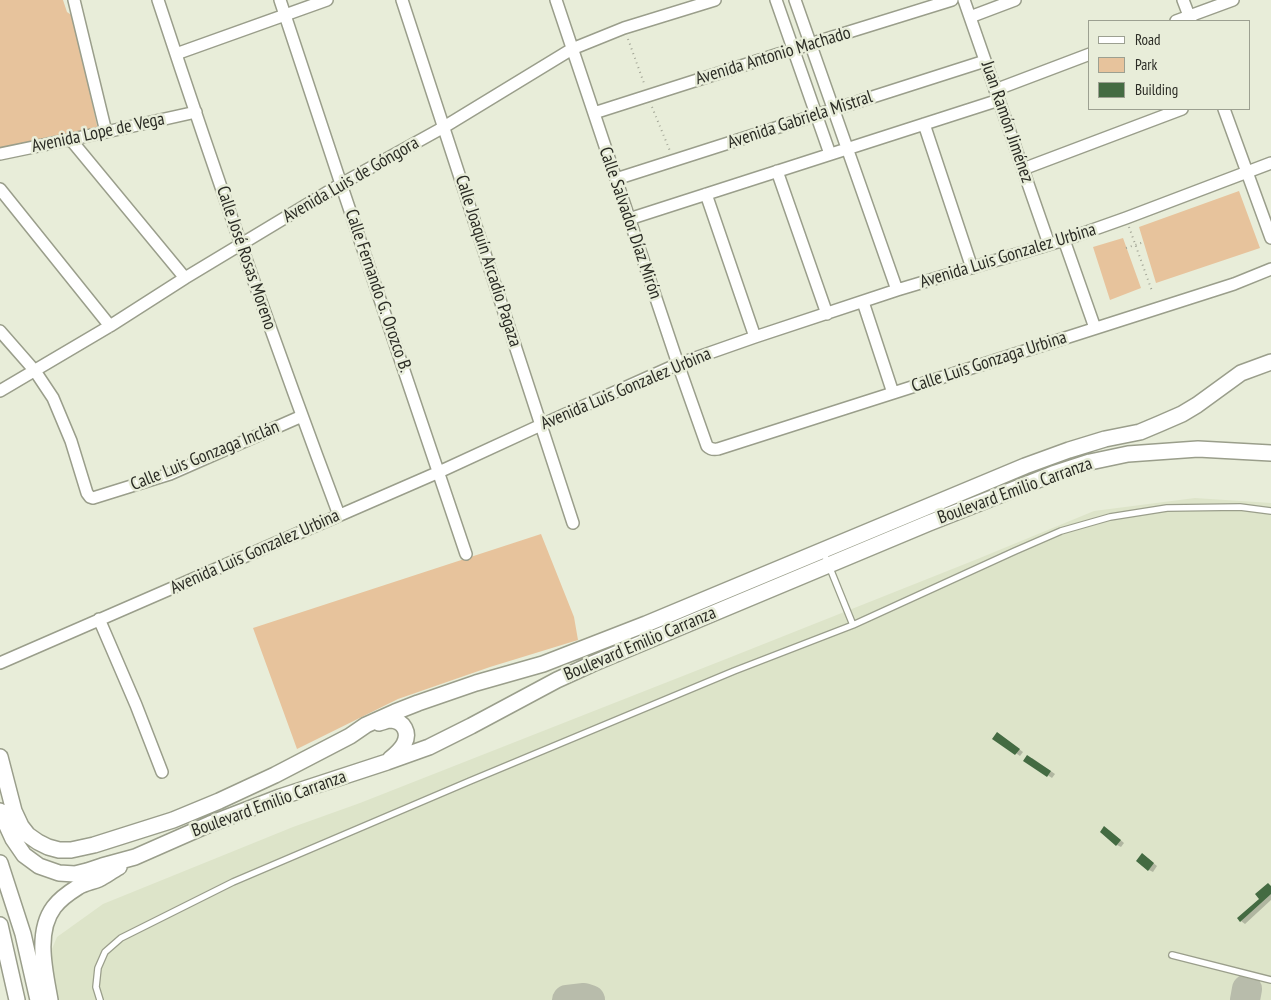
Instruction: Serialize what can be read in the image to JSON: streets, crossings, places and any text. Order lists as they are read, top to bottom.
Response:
{
  "streets": {
    "street": [
      "Avenida Antonio Machado",
      "Avenida Gabriela Mistral",
      "Juan Ramón Jiménez",
      "Avenida Lope de Vega",
      "Avenida Luis de Góngora",
      "Calle Salvador Díaz Mirón",
      "Avenida Luis Gonzalez Urbina",
      "Calle José Rosas Moreno",
      "Calle Joaquín Arcadio Pagaza",
      "Calle Fernando G. Orozco B.",
      "Calle Luis Gonzaga Urbina",
      "Calle Luis Gonzaga Inclán",
      "Boulevard Emilio Carranza"
    ]
  },
  "crossings": [
    ["Avenida Antonio Machado", "Calle Salvador Díaz Mirón"],
    ["Avenida Gabriela Mistral", "Juan Ramón Jiménez"],
    ["Avenida Gabriela Mistral", "Calle Salvador Díaz Mirón"],
    ["Juan Ramón Jiménez", "Avenida Luis Gonzalez Urbina"],
    ["Avenida Lope de Vega", "Calle José Rosas Moreno"],
    ["Avenida Luis de Góngora", "Calle Salvador Díaz Mirón"],
    ["Avenida Luis de Góngora", "Calle José Rosas Moreno"],
    ["Avenida Luis de Góngora", "Calle Joaquín Arcadio Pagaza"],
    ["Avenida Luis de Góngora", "Calle Fernando G. Orozco B."],
    ["Avenida Luis de Góngora", "Calle Luis Gonzaga Inclán"],
    ["Calle Salvador Díaz Mirón", "Avenida Luis Gonzalez Urbina"],
    ["Calle Salvador Díaz Mirón", "Calle Luis Gonzaga Urbina"],
    ["Avenida Luis Gonzalez Urbina", "Calle José Rosas Moreno"],
    ["Avenida Luis Gonzalez Urbina", "Calle Joaquín Arcadio Pagaza"],
    ["Avenida Luis Gonzalez Urbina", "Calle Fernando G. Orozco B."],
    ["Calle José Rosas Moreno", "Calle Luis Gonzaga Inclán"]
  ],
  "legend": ["Road", "Park", "Building"]
}
